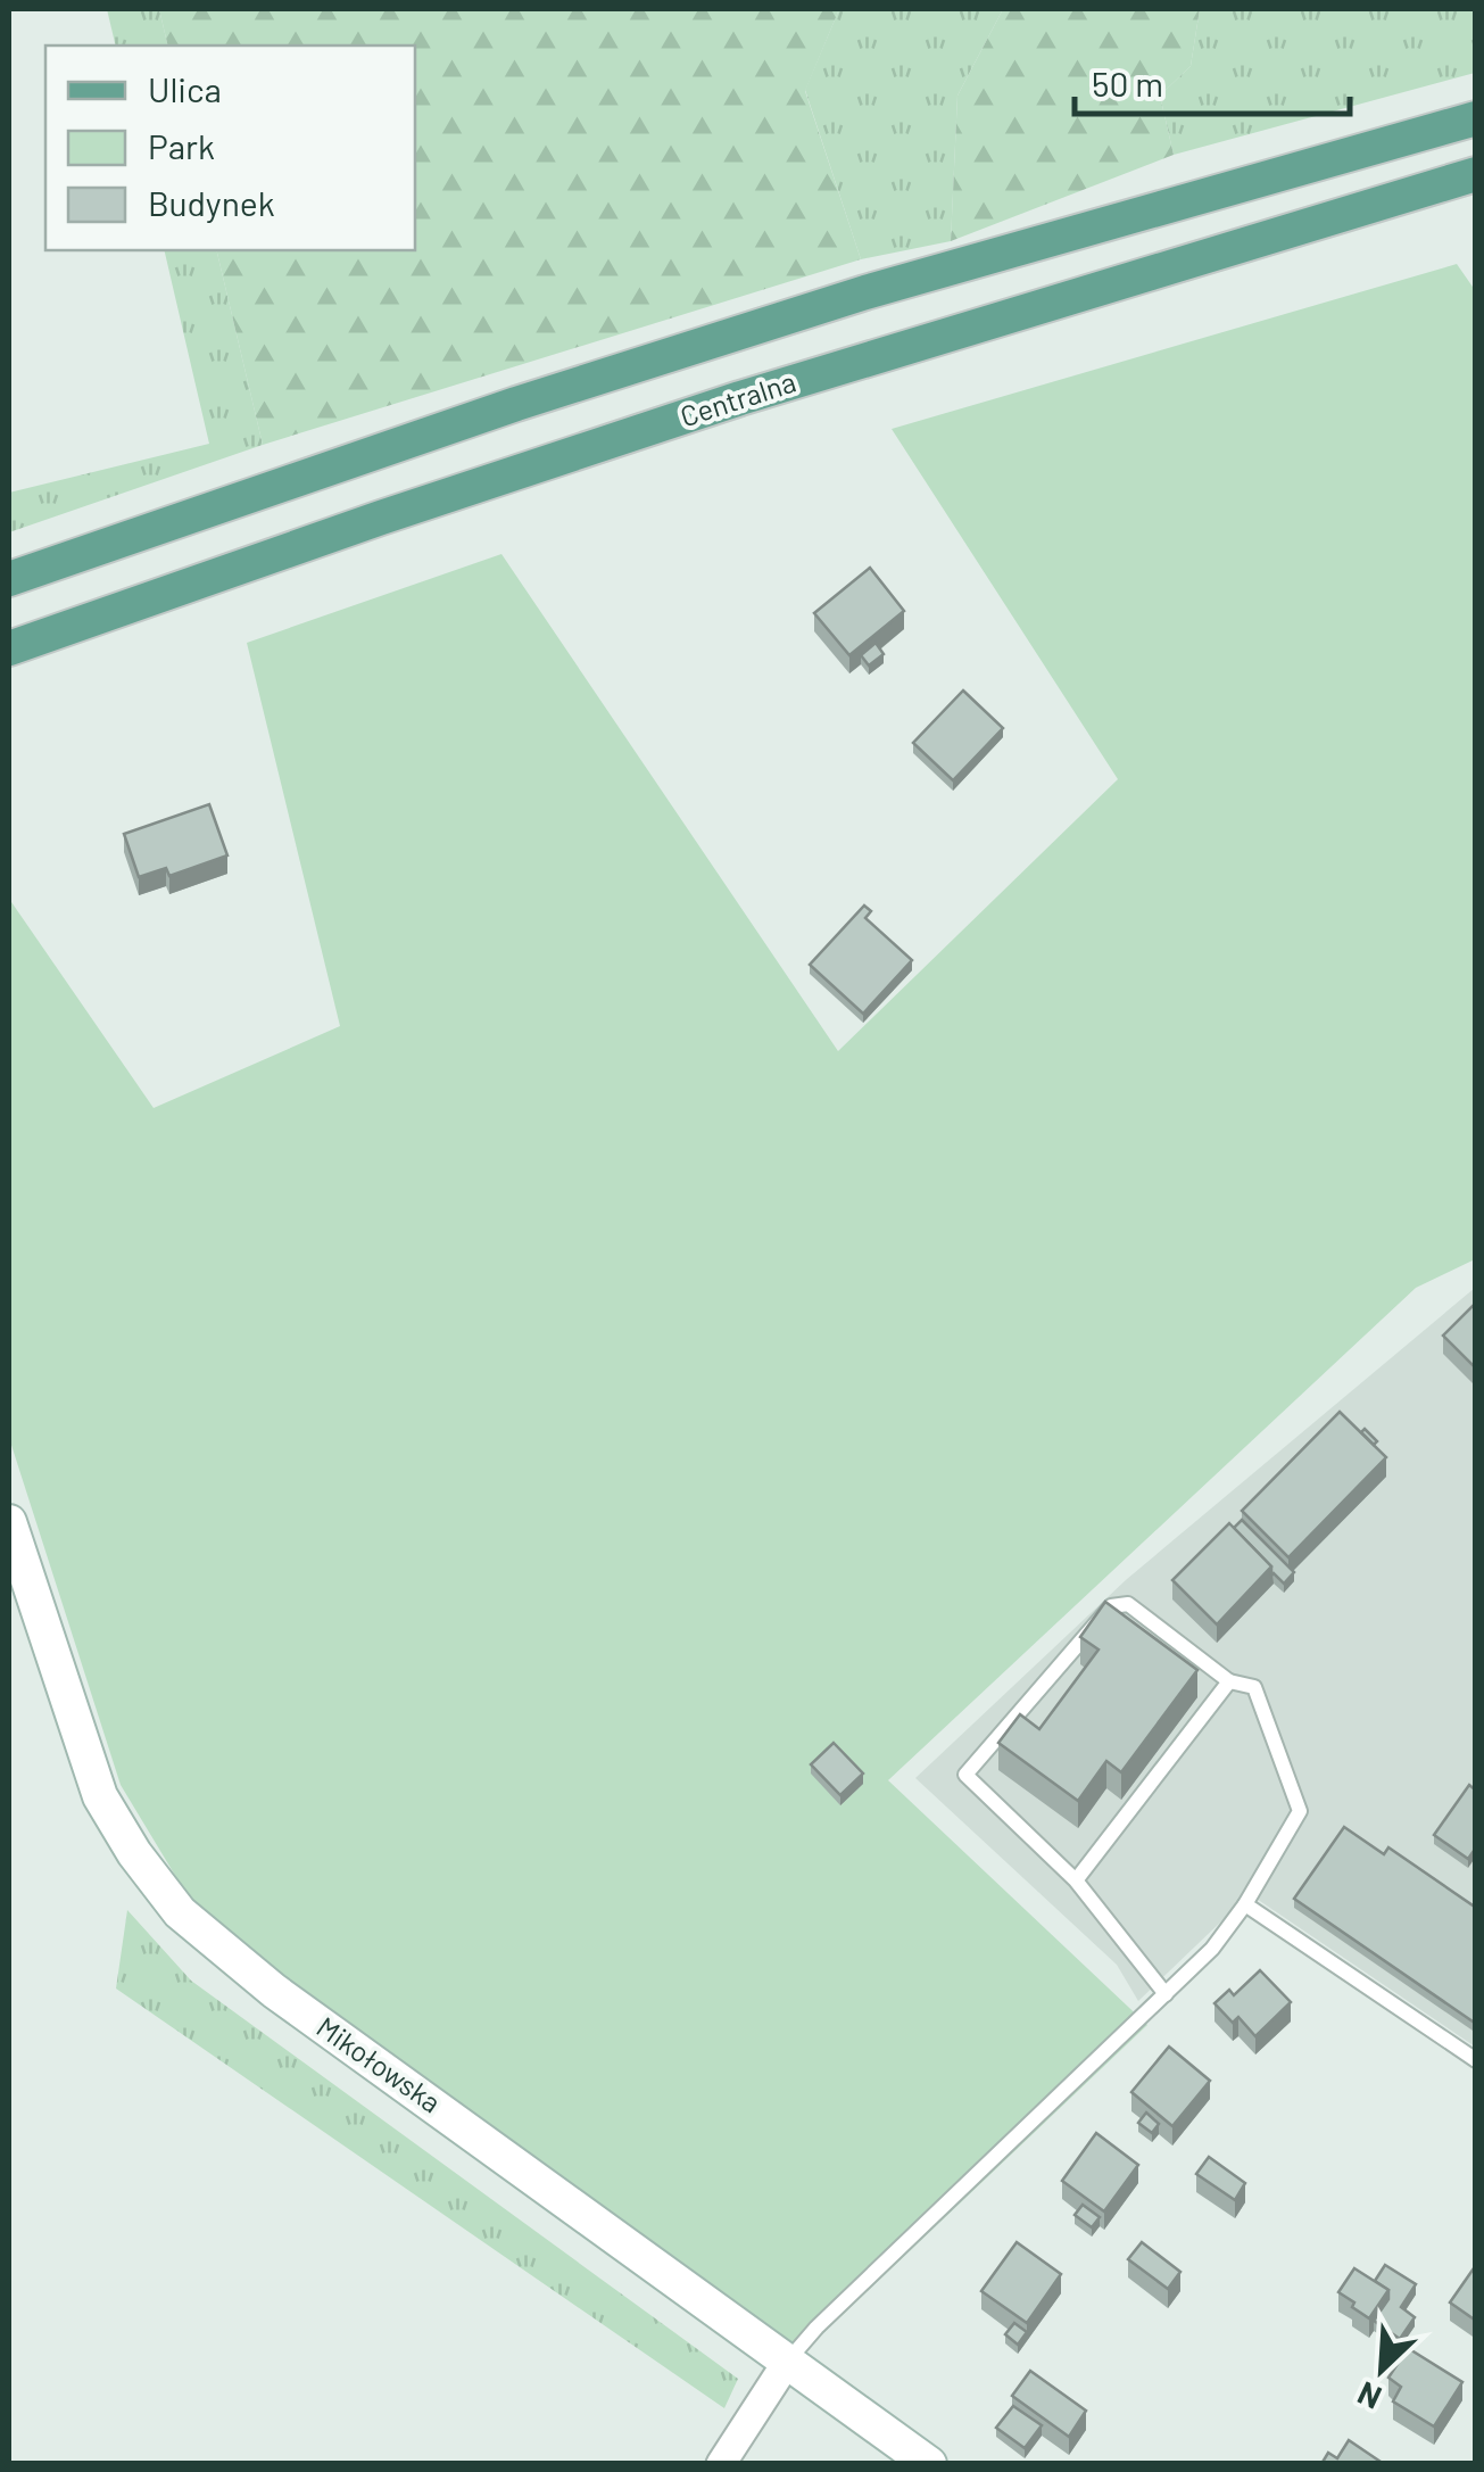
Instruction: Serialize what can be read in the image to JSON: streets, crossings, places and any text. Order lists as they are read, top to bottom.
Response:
{
  "streets": {
    "main road": ["Centralna", "Mikołowska"]
  },
  "legend": ["Ulica", "Park", "Budynek"],
  "scale_bar": "50 m",
  "north": "bottom left"
}
